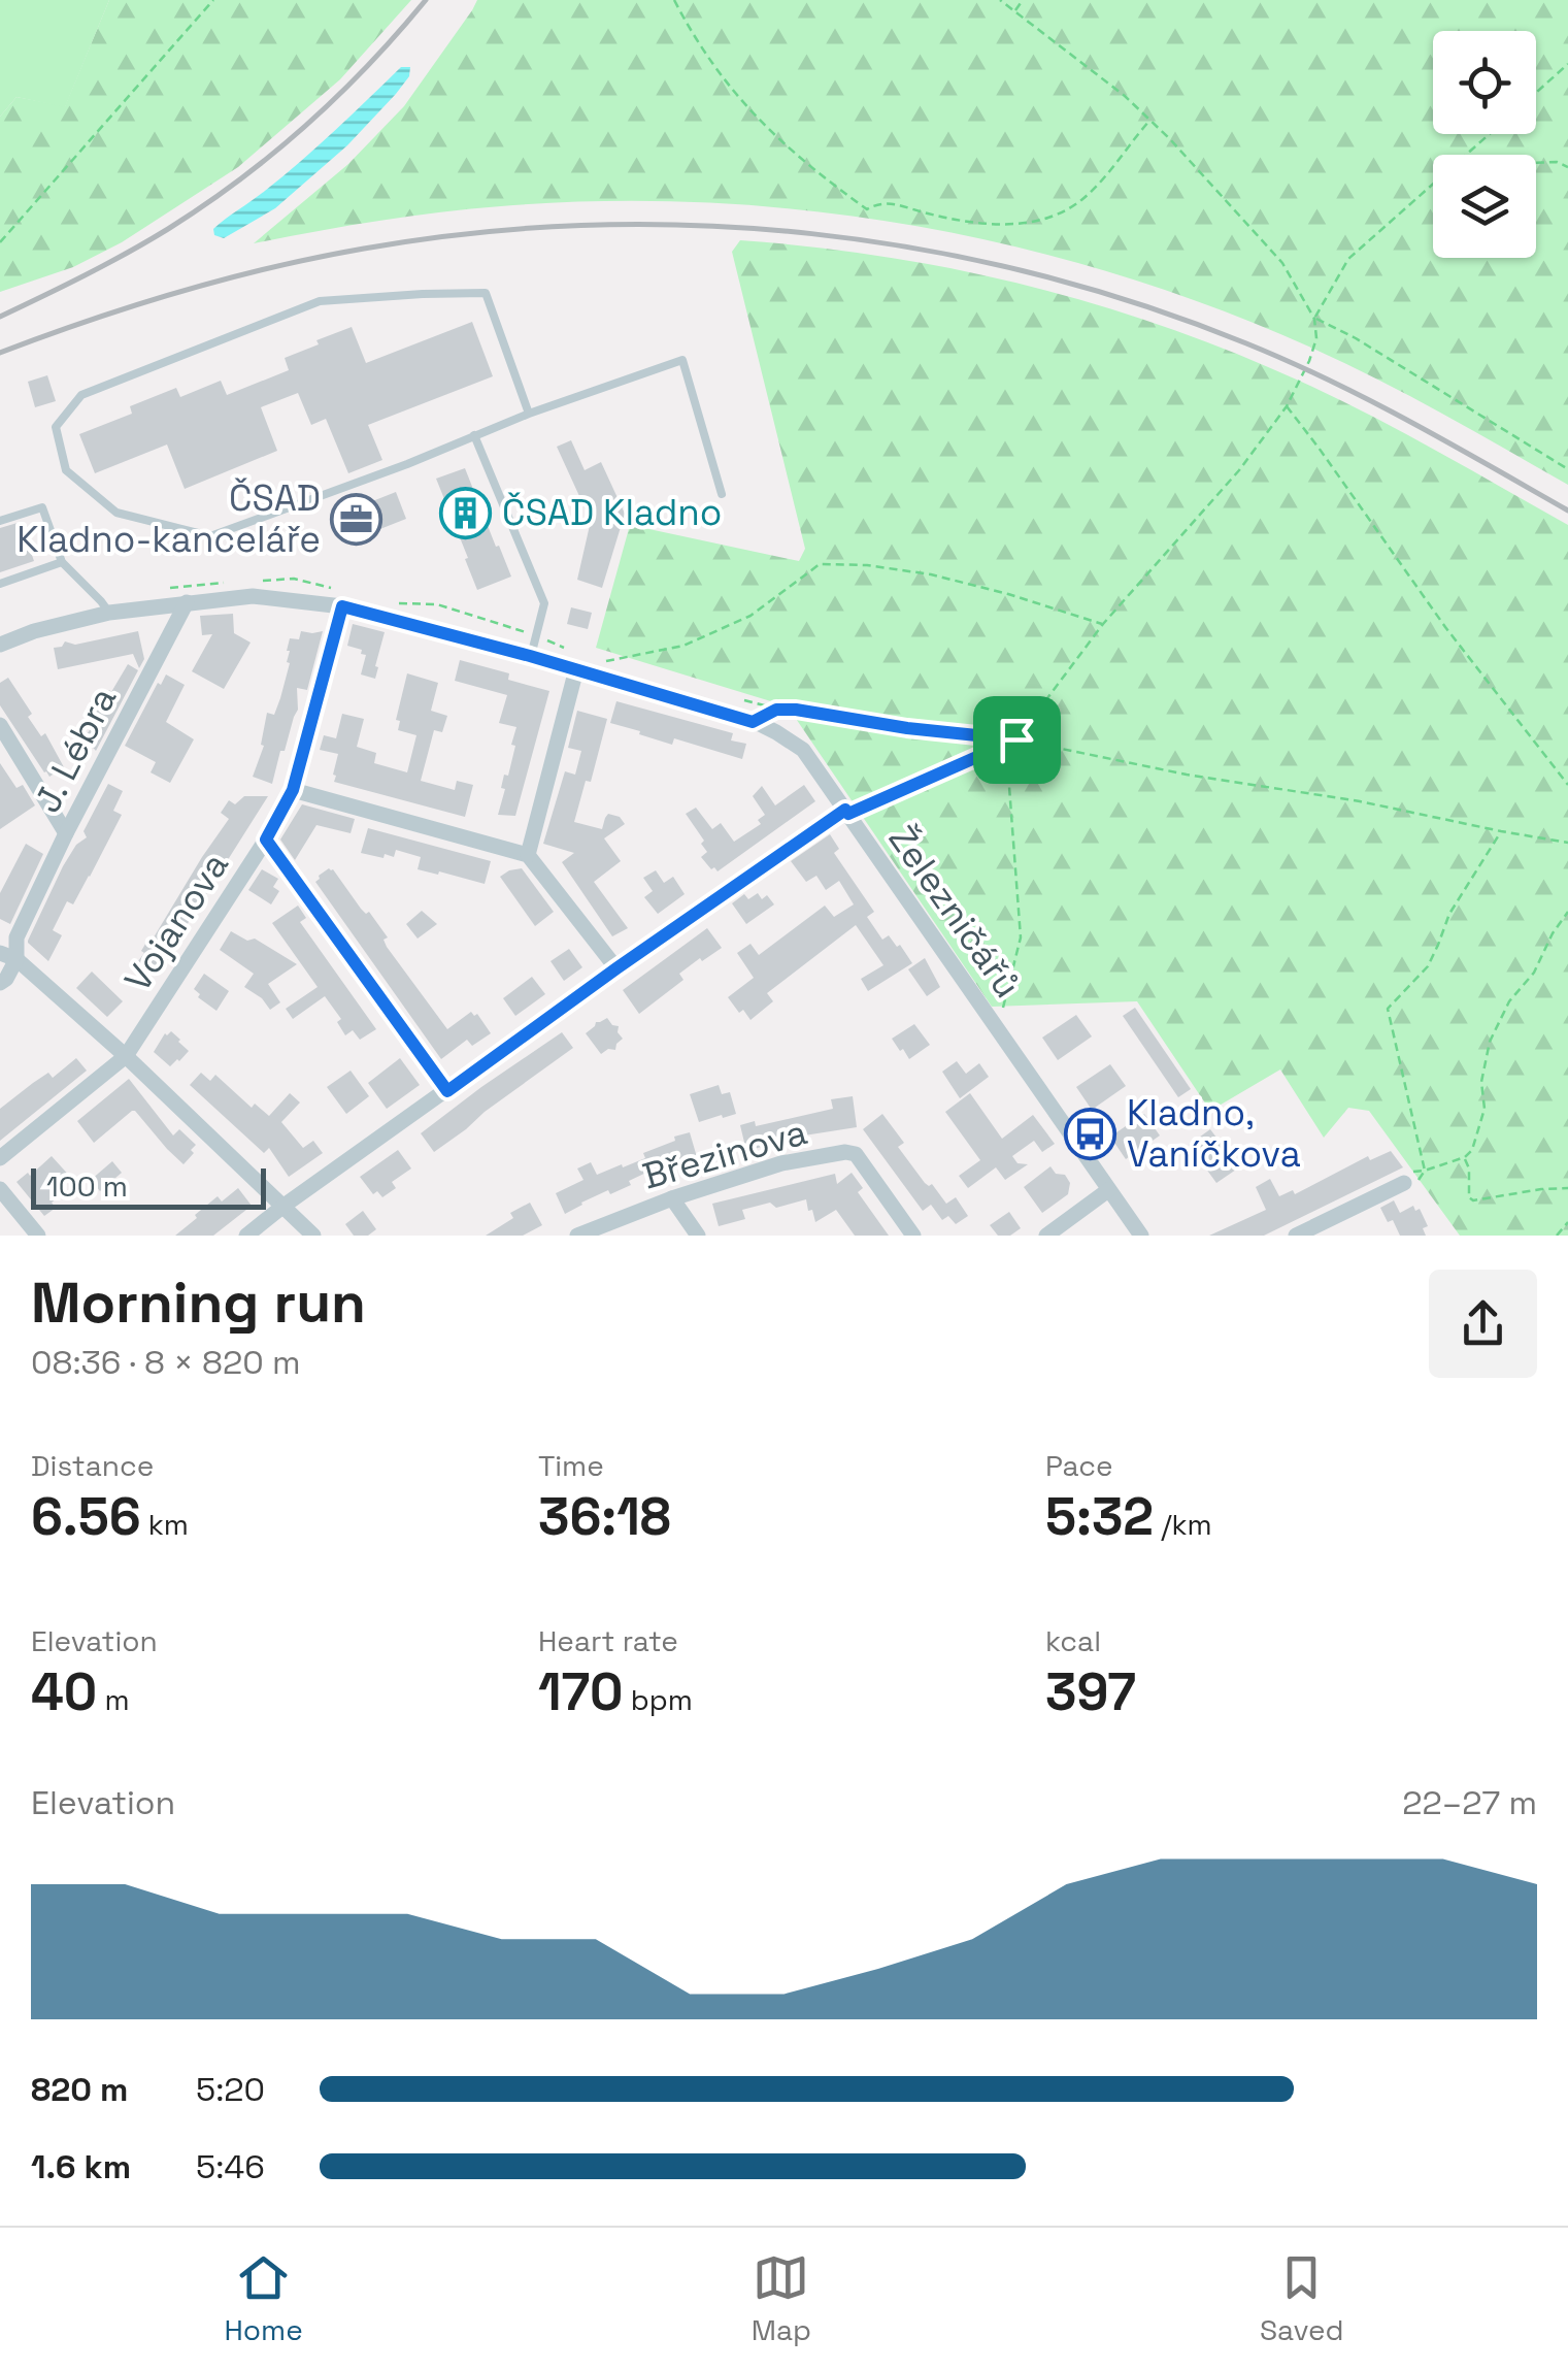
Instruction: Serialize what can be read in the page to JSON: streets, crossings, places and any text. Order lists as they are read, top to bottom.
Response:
{
  "streets": {
    "street": [
      "J. Lébra",
      "Železničářů",
      "Vojanova",
      "Březinova"
    ]
  },
  "crossings": [
    ["J. Lébra", "Železničářů"],
    ["Železničářů", "Vojanova"]
  ],
  "places": {
    "building": ["ČSAD Kladno"],
    "office": ["ČSAD Kladno-kanceláře"],
    "bus stop": ["Kladno, Vaníčkova"]
  },
  "scale_bar": "100 m",
  "page": {
    "scale": "100 m",
    "heading": ["Morning run", "08:36 · 8 × 820 m"],
    "stats": [
      ["Distance", "6.56 km"],
      ["Time", "36:18"],
      ["Pace", "5:32 /km"],
      ["Elevation", "40 m"],
      ["Heart rate", "170 bpm"],
      ["kcal", "397"]
    ],
    "chart": ["Elevation", "22–27 m"],
    "list": [
      {
        "name": "820 m",
        "note": "5:20"
      },
      {
        "name": "1.6 km",
        "note": "5:46"
      }
    ],
    "tabs": ["Home", "Map", "Saved"]
  }
}
